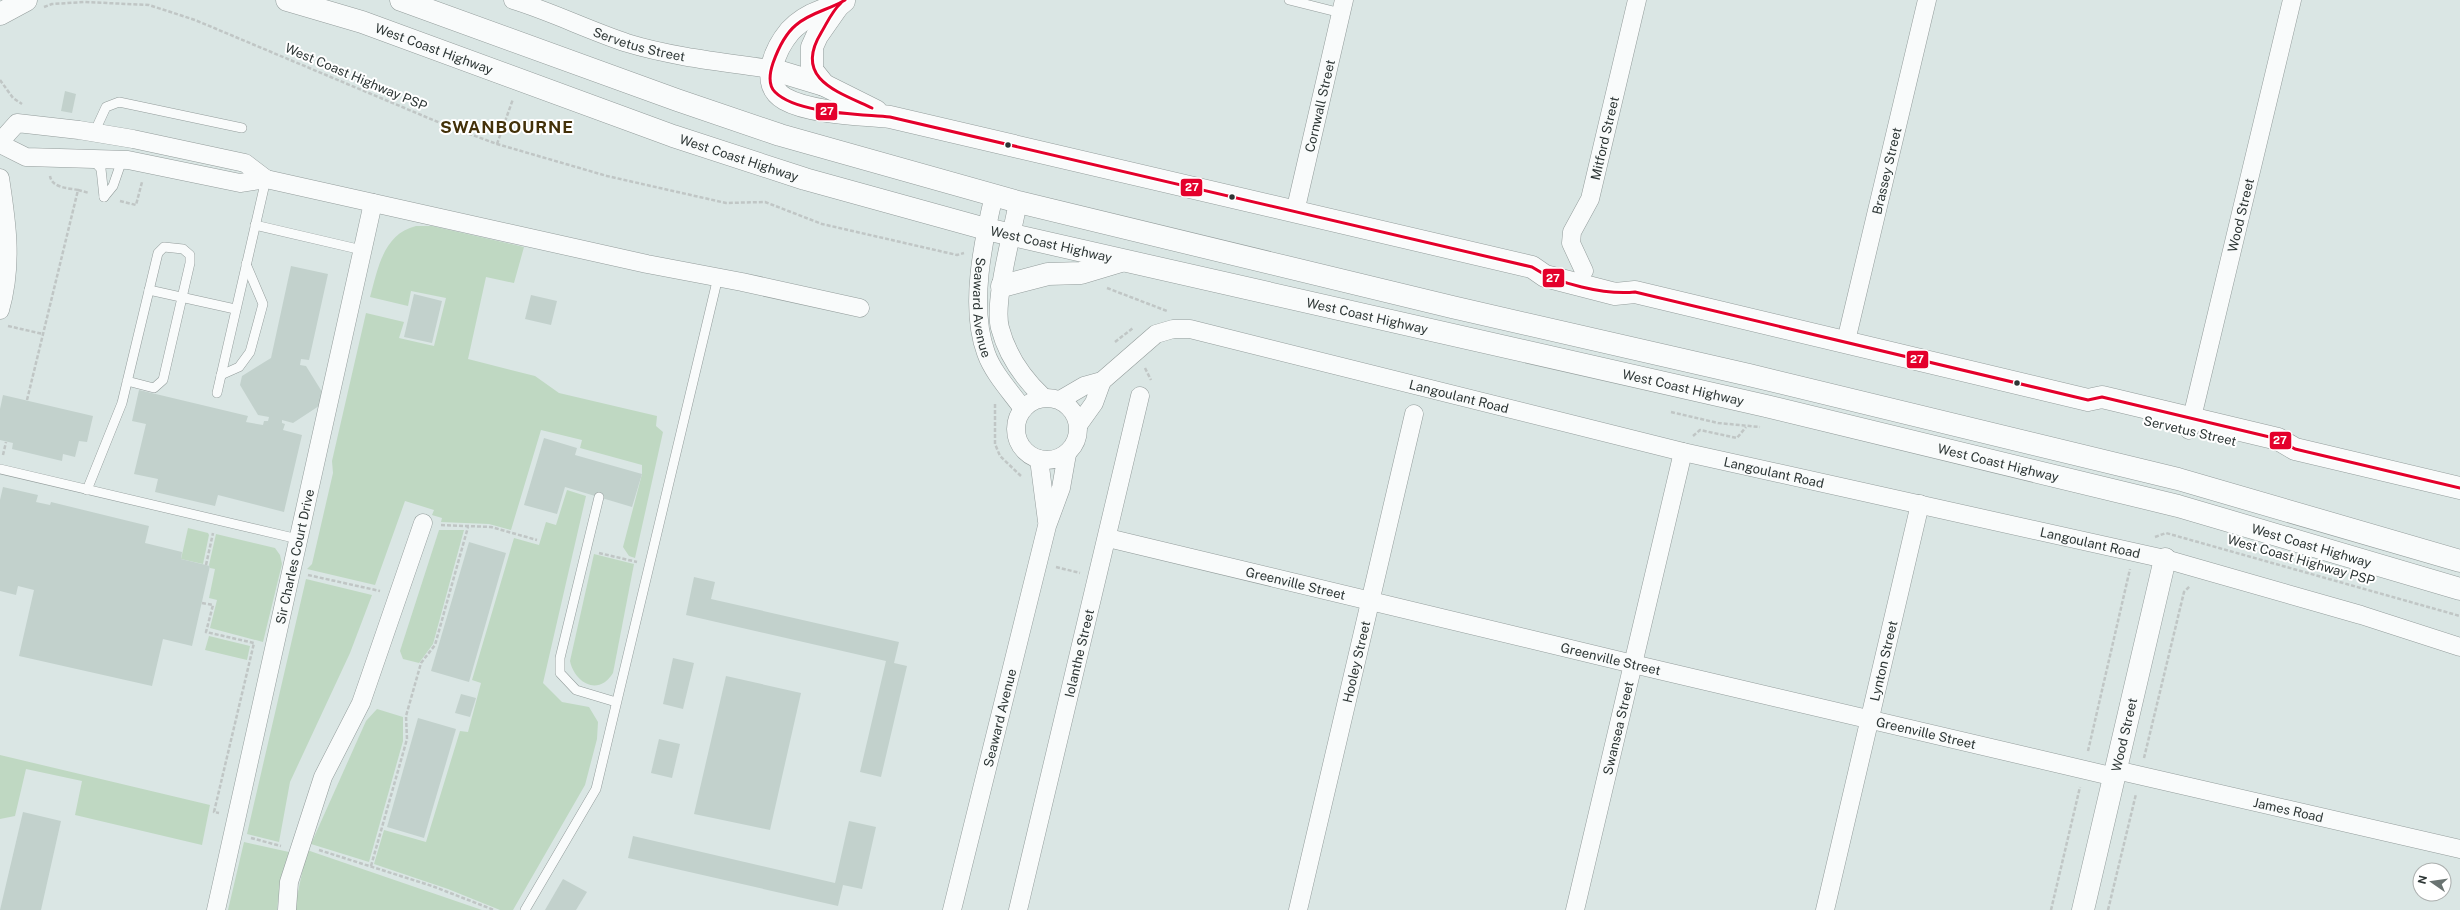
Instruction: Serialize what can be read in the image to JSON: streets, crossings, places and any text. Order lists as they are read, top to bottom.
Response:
{
  "streets": {
    "main road": ["Servetus Street", "West Coast Highway", "Wood Street"],
    "street": [
      "Cornwall Street",
      "Mitford Street",
      "Brassey Street",
      "Seaward Avenue",
      "Langoulant Road",
      "Sir Charles Court Drive",
      "Greenville Street",
      "Iolanthe Street",
      "Lynton Street",
      "Hooley Street",
      "Swansea Street",
      "James Road"
    ],
    "path": ["West Coast Highway PSP"]
  },
  "crossings": [
    ["Servetus Street", "Cornwall Street"],
    ["Servetus Street", "Mitford Street"],
    ["Servetus Street", "Brassey Street"],
    ["Servetus Street", "Wood Street"],
    ["West Coast Highway", "Seaward Avenue"],
    ["West Coast Highway PSP", "Langoulant Road"],
    ["Wood Street", "Langoulant Road"],
    ["Wood Street", "Greenville Street"],
    ["Wood Street", "James Road"],
    ["Seaward Avenue", "Langoulant Road"],
    ["Langoulant Road", "Lynton Street"],
    ["Langoulant Road", "Swansea Street"],
    ["Greenville Street", "Iolanthe Street"],
    ["Greenville Street", "Lynton Street"],
    ["Greenville Street", "Hooley Street"],
    ["Greenville Street", "Swansea Street"],
    ["Greenville Street", "James Road"]
  ],
  "districts": ["SWANBOURNE"],
  "lines": ["transit line 27"],
  "north": "left"
}
